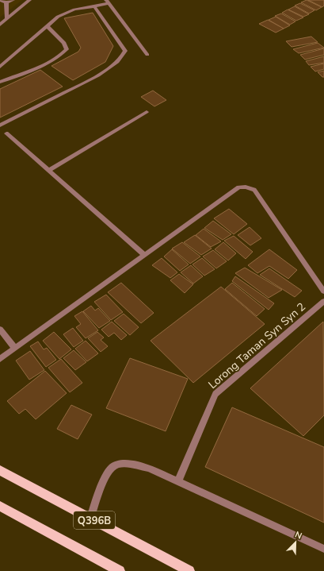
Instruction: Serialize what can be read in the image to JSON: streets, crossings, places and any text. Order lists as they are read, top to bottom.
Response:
{
  "streets": {
    "main road": ["Q396B"],
    "street": ["Lorong Taman Syn Syn 2"]
  },
  "north": "top right"
}
